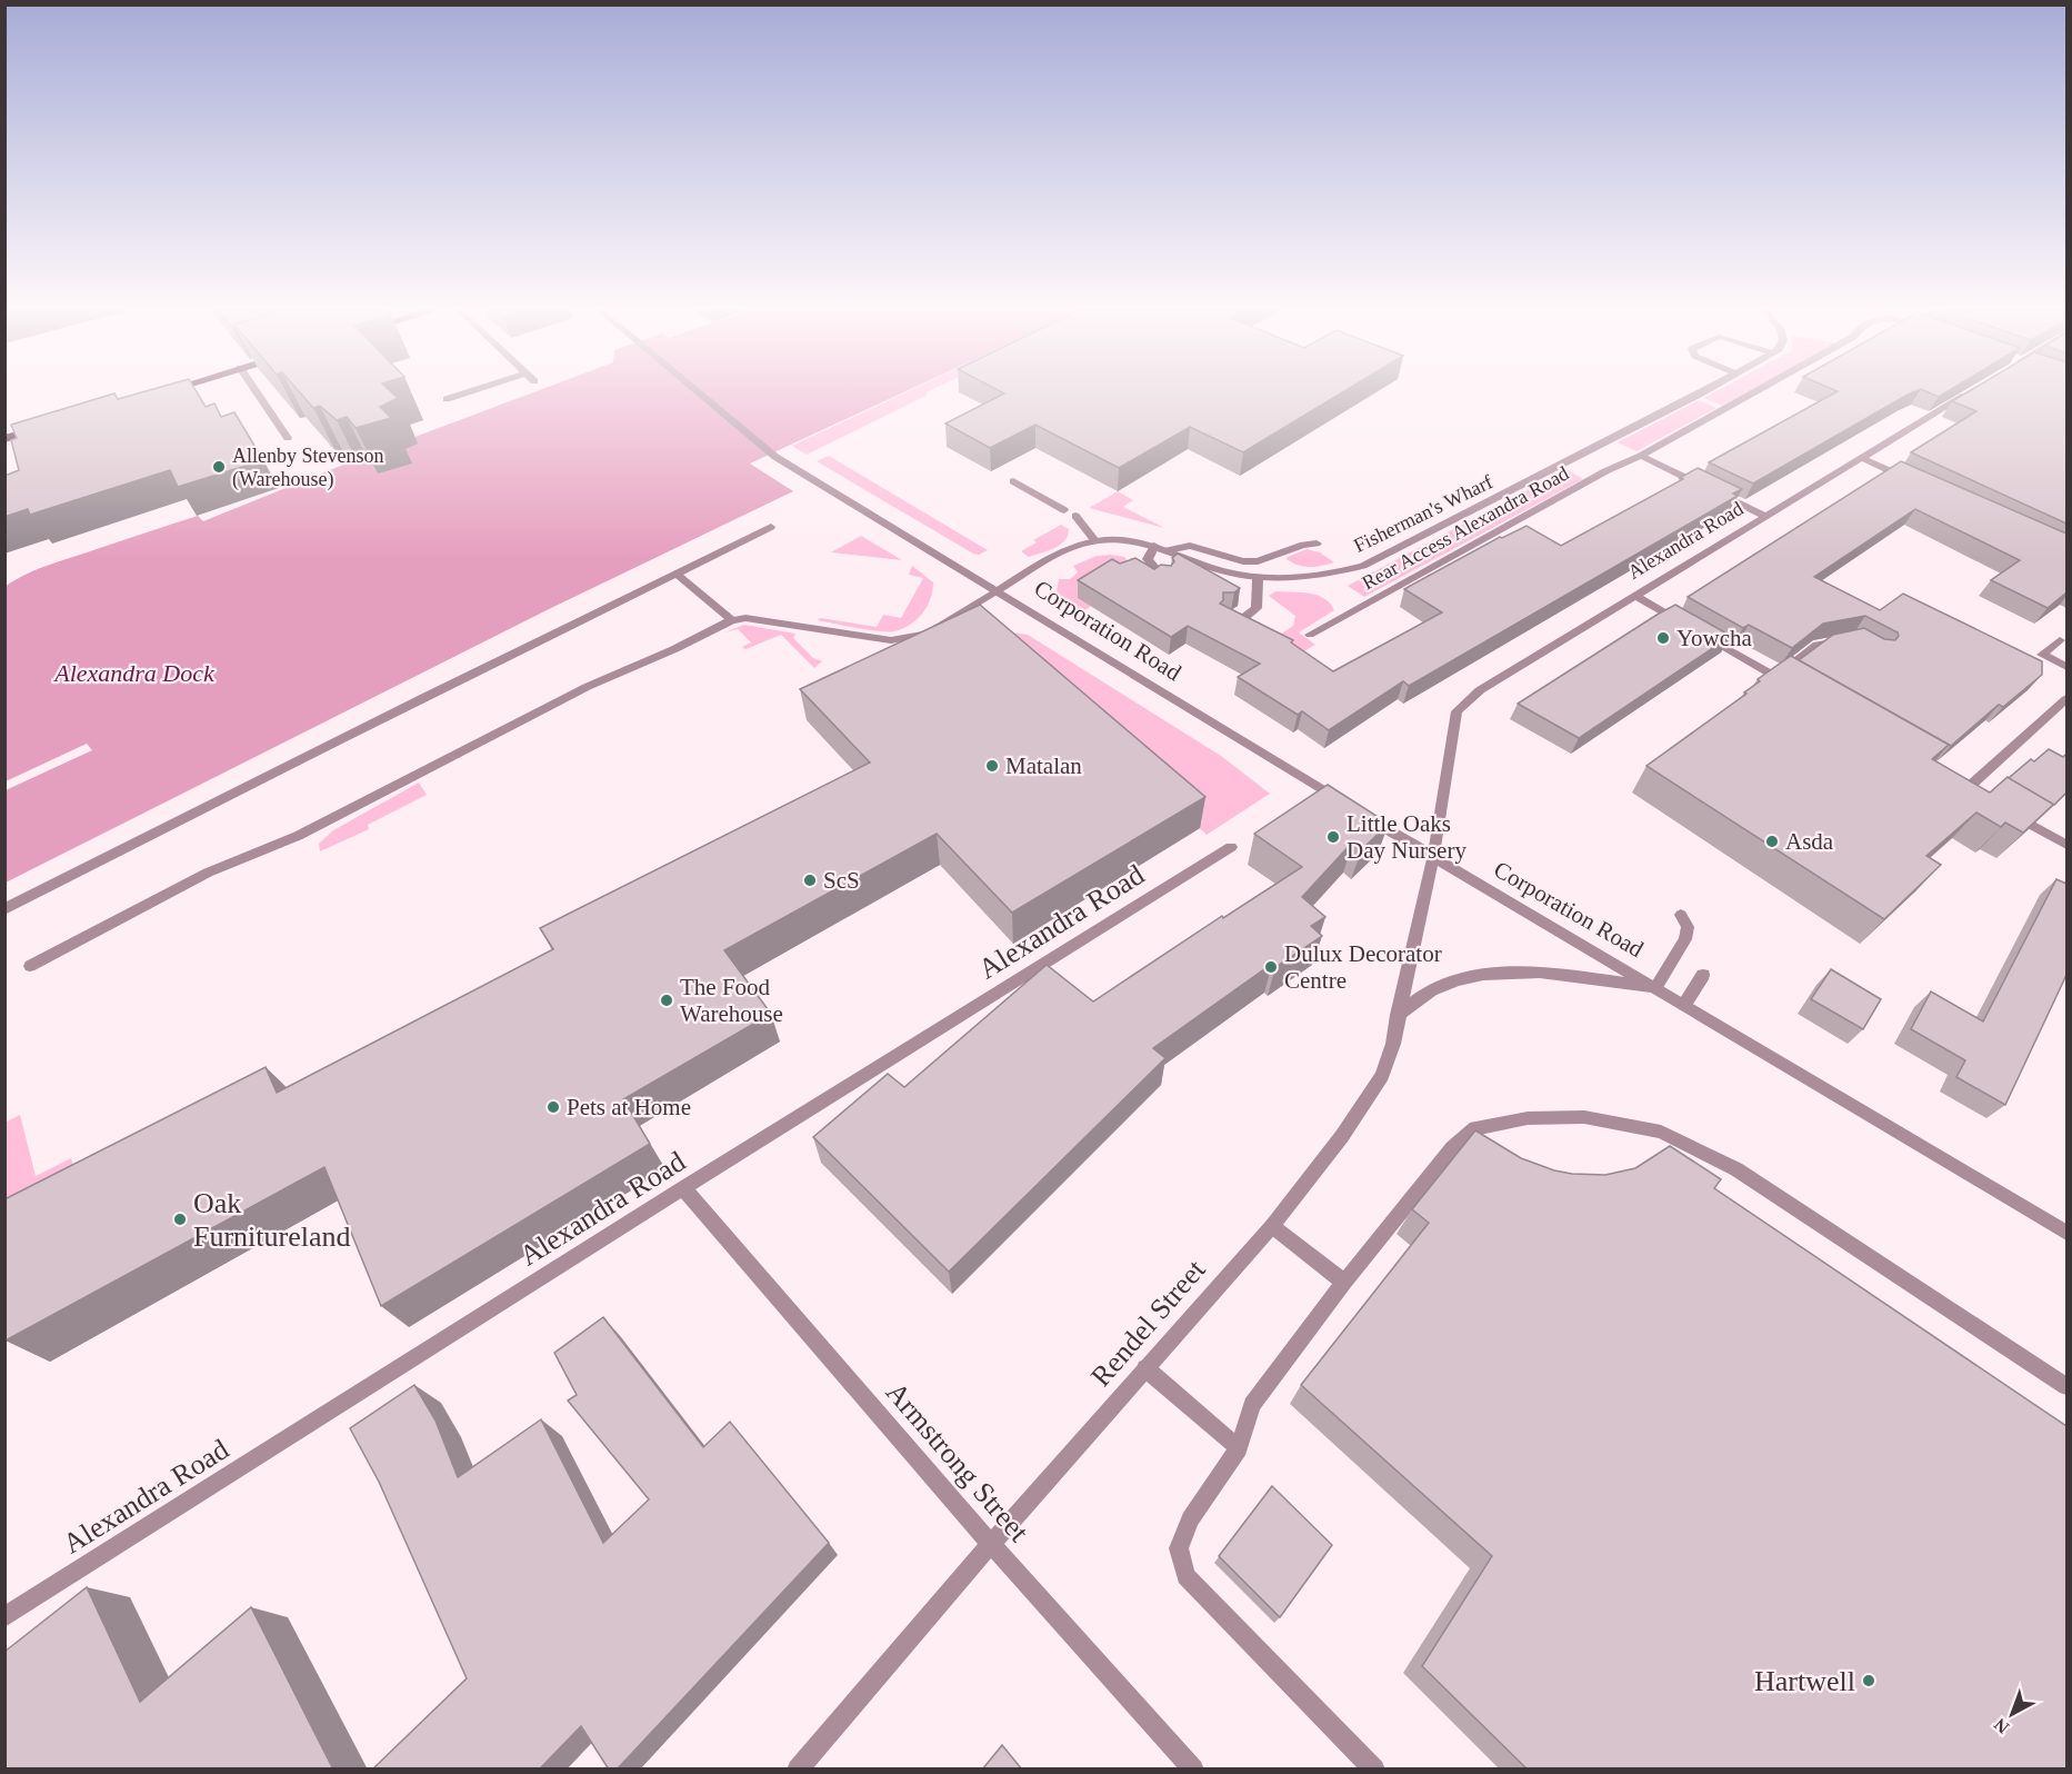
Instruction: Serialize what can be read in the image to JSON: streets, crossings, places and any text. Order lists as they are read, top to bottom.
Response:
{
  "streets": {
    "street": [
      "Fisherman's Wharf",
      "Rear Access Alexandra Road",
      "Alexandra Road",
      "Corporation Road",
      "Rendel Street",
      "Armstrong Street"
    ]
  },
  "crossings": [
    ["Fisherman's Wharf", "Corporation Road"],
    ["Alexandra Road", "Corporation Road"],
    ["Alexandra Road", "Rendel Street"],
    ["Alexandra Road", "Armstrong Street"],
    ["Corporation Road", "Rendel Street"],
    ["Rendel Street", "Armstrong Street"]
  ],
  "water": ["Alexandra Dock"],
  "places": [
    "Allenby Stevenson (Warehouse)",
    "Yowcha",
    "Matalan",
    "Little Oaks Day Nursery",
    "Asda",
    "ScS",
    "Dulux Decorator Centre",
    "The Food Warehouse",
    "Pets at Home",
    "Oak Furnitureland",
    "Hartwell"
  ],
  "north": "bottom left"
}
